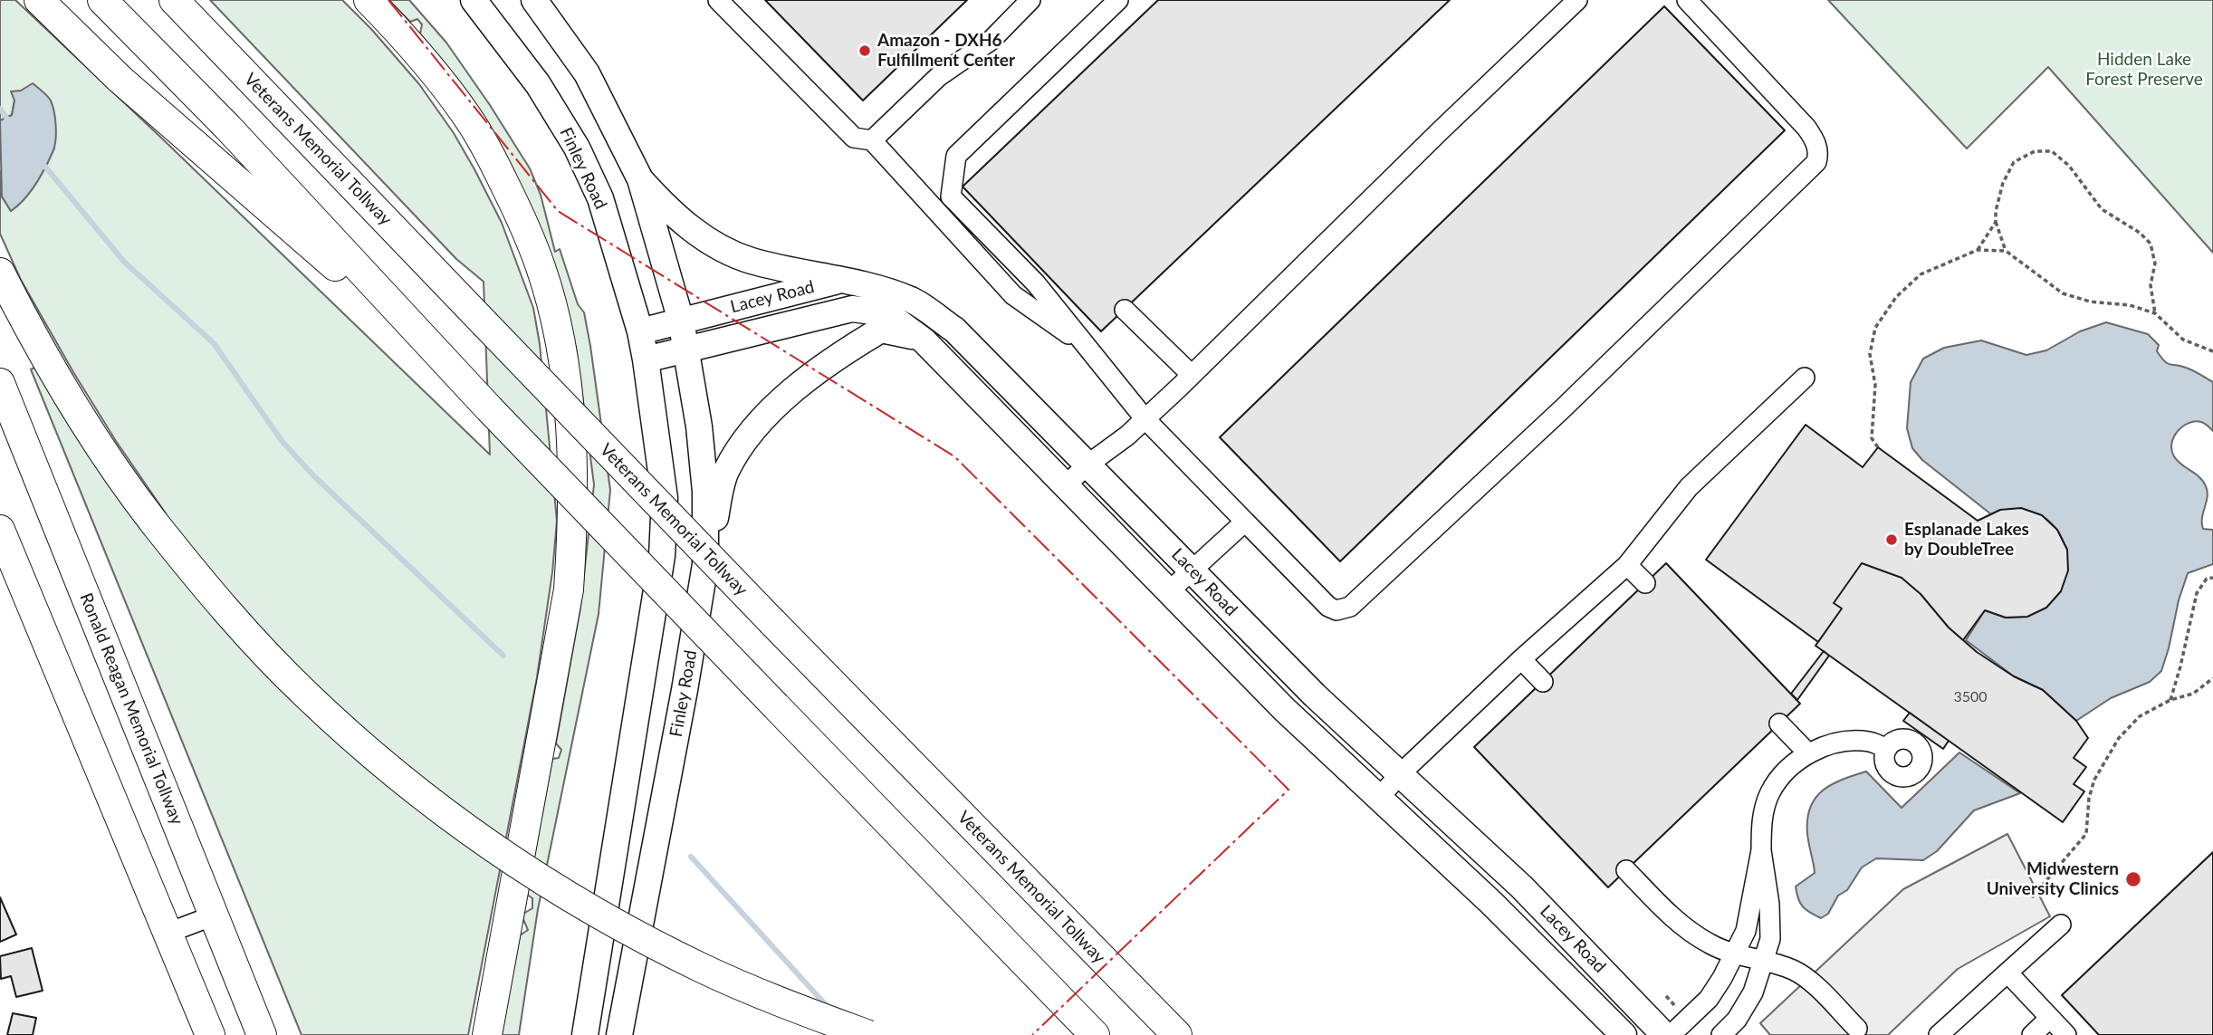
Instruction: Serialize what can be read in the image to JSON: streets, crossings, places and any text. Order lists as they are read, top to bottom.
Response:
{
  "streets": {
    "highway": ["Veterans Memorial Tollway", "Ronald Reagan Memorial Tollway"],
    "main road": ["Finley Road", "Lacey Road"]
  },
  "crossings": [
    ["Finley Road", "Lacey Road"]
  ],
  "parks": ["Hidden Lake Forest Preserve"],
  "places": ["Amazon - DXH6 Fulfillment Center", "Esplanade Lakes by DoubleTree", "Midwestern University Clinics"],
  "house_numbers": ["3500"]
}
